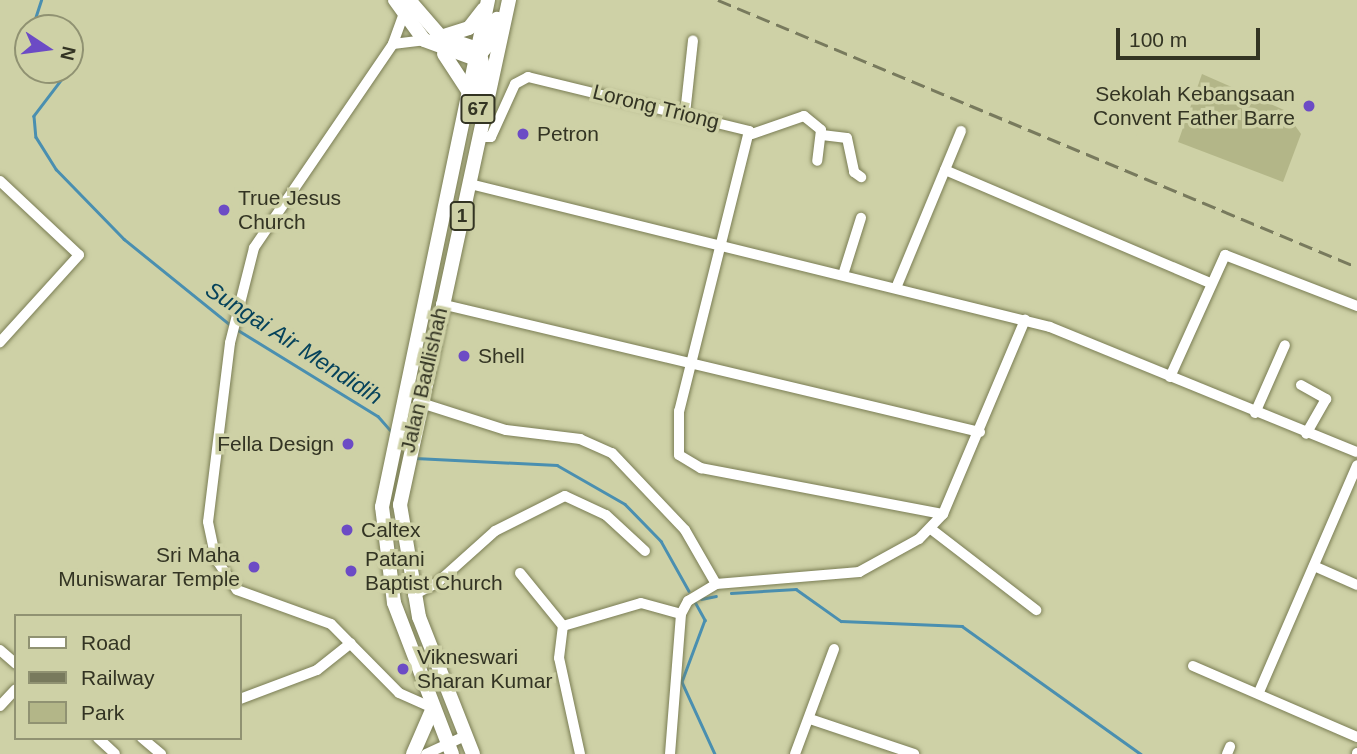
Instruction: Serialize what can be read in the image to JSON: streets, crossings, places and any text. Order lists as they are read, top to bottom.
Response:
{
  "streets": {
    "main road": ["67", "1", "Jalan Badlishah"],
    "street": ["Lorong Triong"]
  },
  "crossings": [
    ["Lorong Triong", "Jalan Badlishah"],
    ["67", "Jalan Badlishah"]
  ],
  "water": ["Sungai Air Mendidih"],
  "places": [
    "Sekolah Kebangsaan Convent Father Barre",
    "Petron",
    "True Jesus Church",
    "Shell",
    "Fella Design",
    "Caltex",
    "Sri Maha Muniswarar Temple",
    "Patani Baptist Church",
    "Vikneswari Sharan Kumar"
  ],
  "legend": ["Road", "Railway", "Park"],
  "scale_bar": "100 m",
  "north": "right"
}
